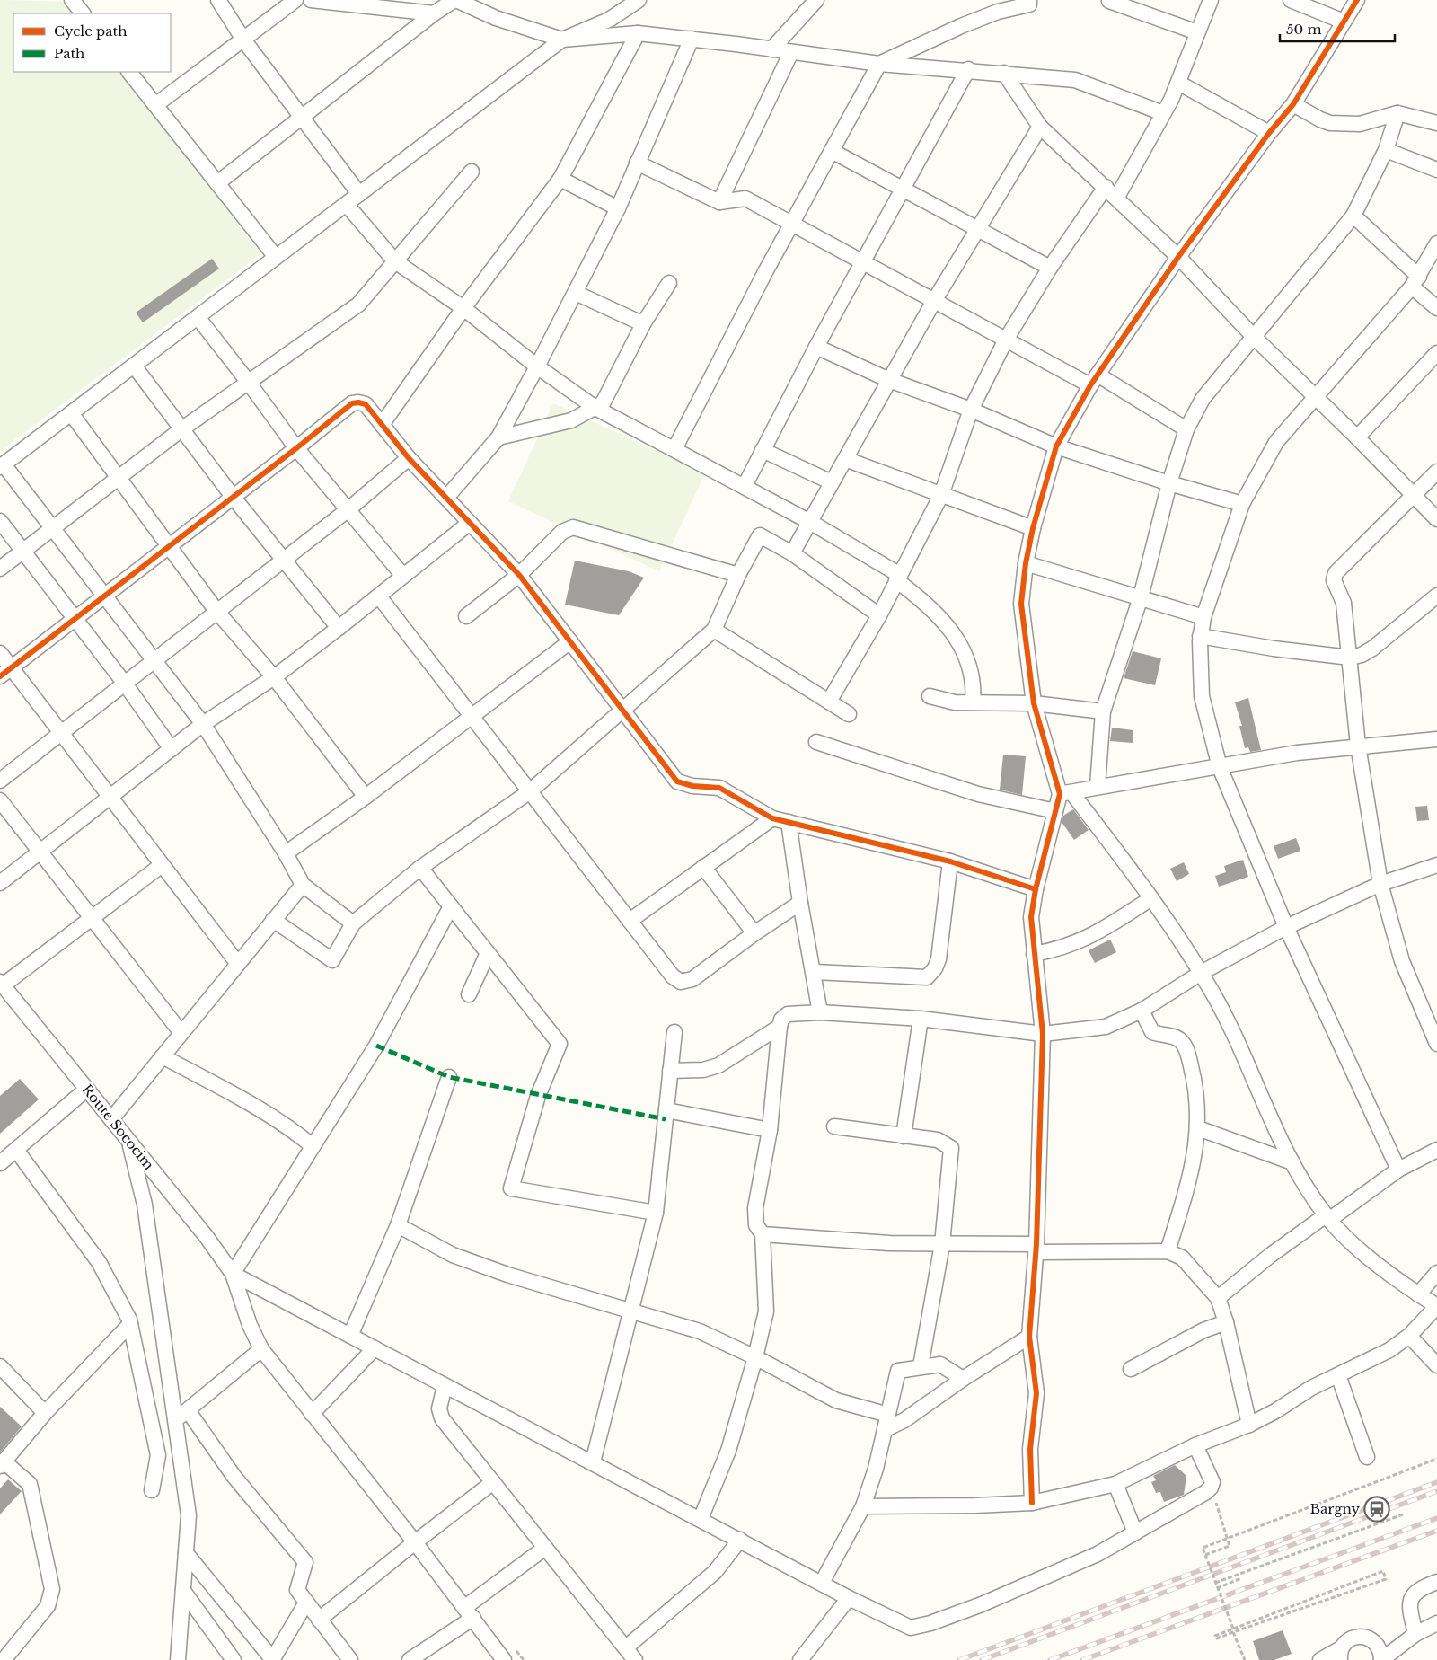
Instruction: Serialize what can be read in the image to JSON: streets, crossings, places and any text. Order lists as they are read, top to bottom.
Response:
{
  "streets": {
    "street": ["Route Sococim"]
  },
  "places": {
    "station": ["Bargny"]
  },
  "legend": ["Cycle path", "Path"],
  "scale_bar": "50 m"
}
